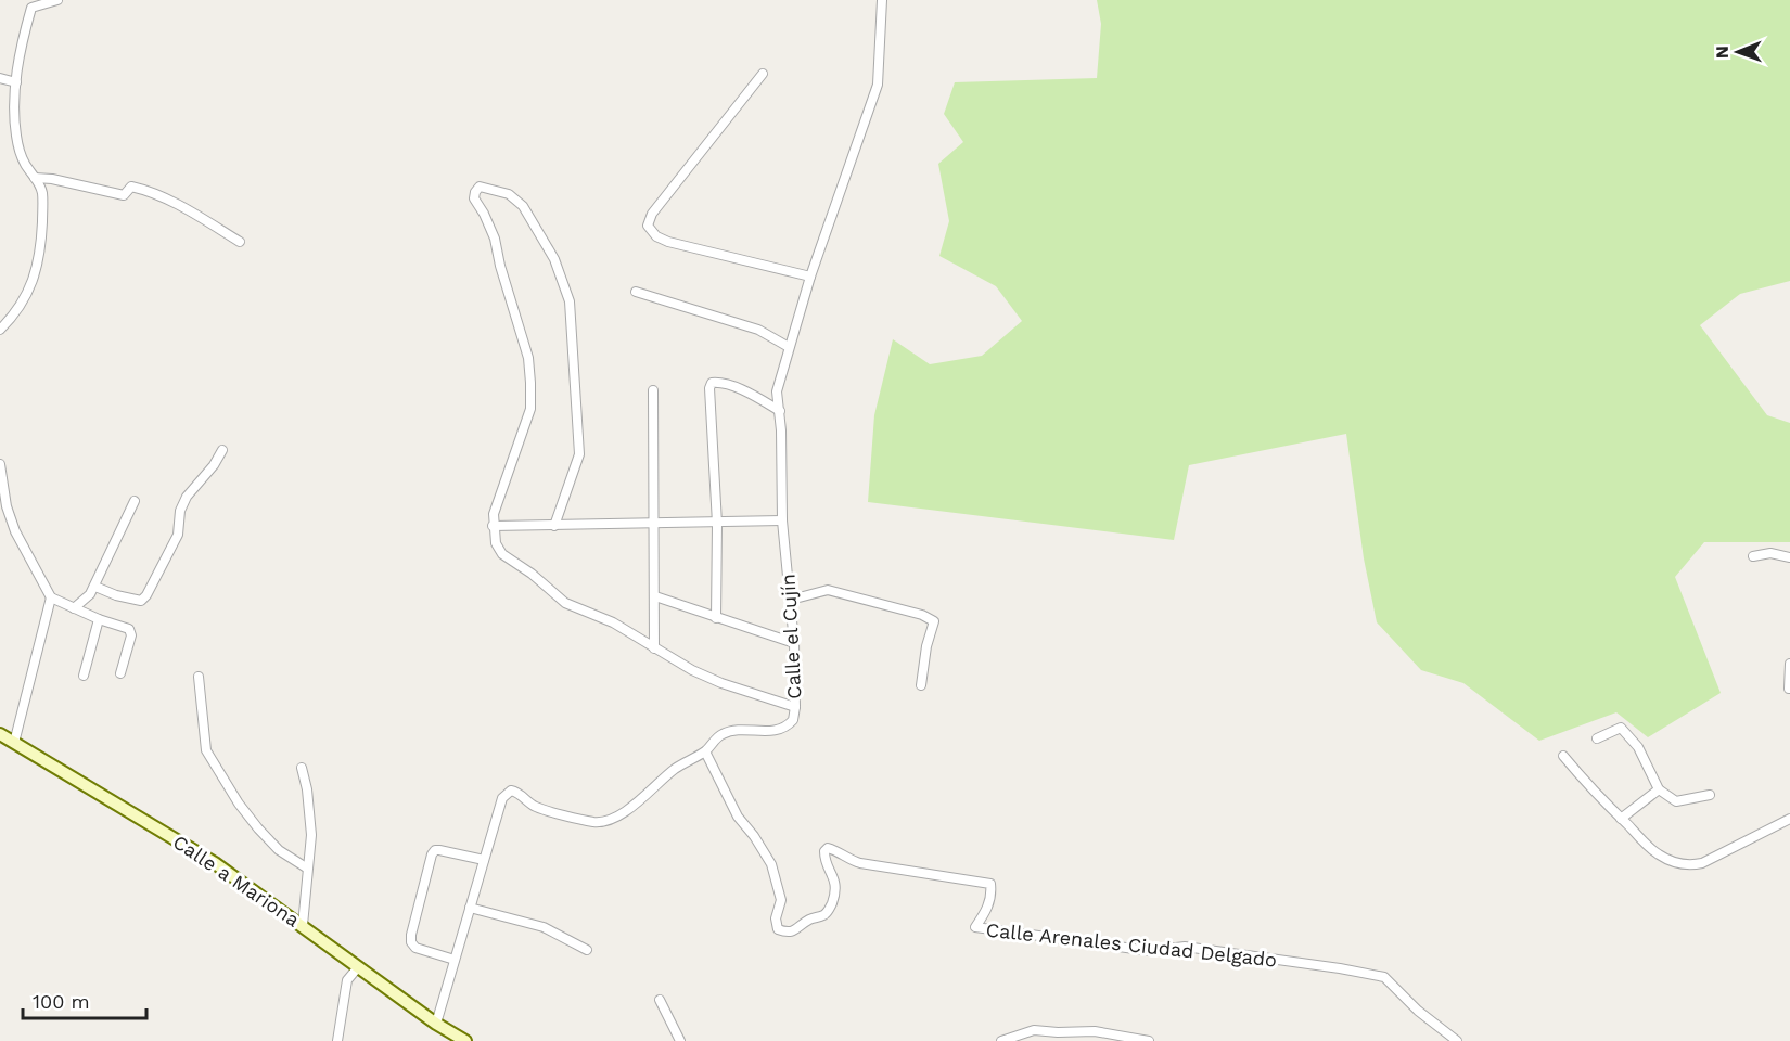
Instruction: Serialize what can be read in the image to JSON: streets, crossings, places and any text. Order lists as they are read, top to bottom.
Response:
{
  "streets": {
    "main road": ["Calle a Mariona"],
    "street": ["Calle el Cujín", "Calle Arenales Ciudad Delgado"]
  },
  "crossings": [
    ["Calle el Cujín", "Calle a Mariona"],
    ["Calle el Cujín", "Calle Arenales Ciudad Delgado"]
  ],
  "scale_bar": "100 m",
  "north": "left"
}
